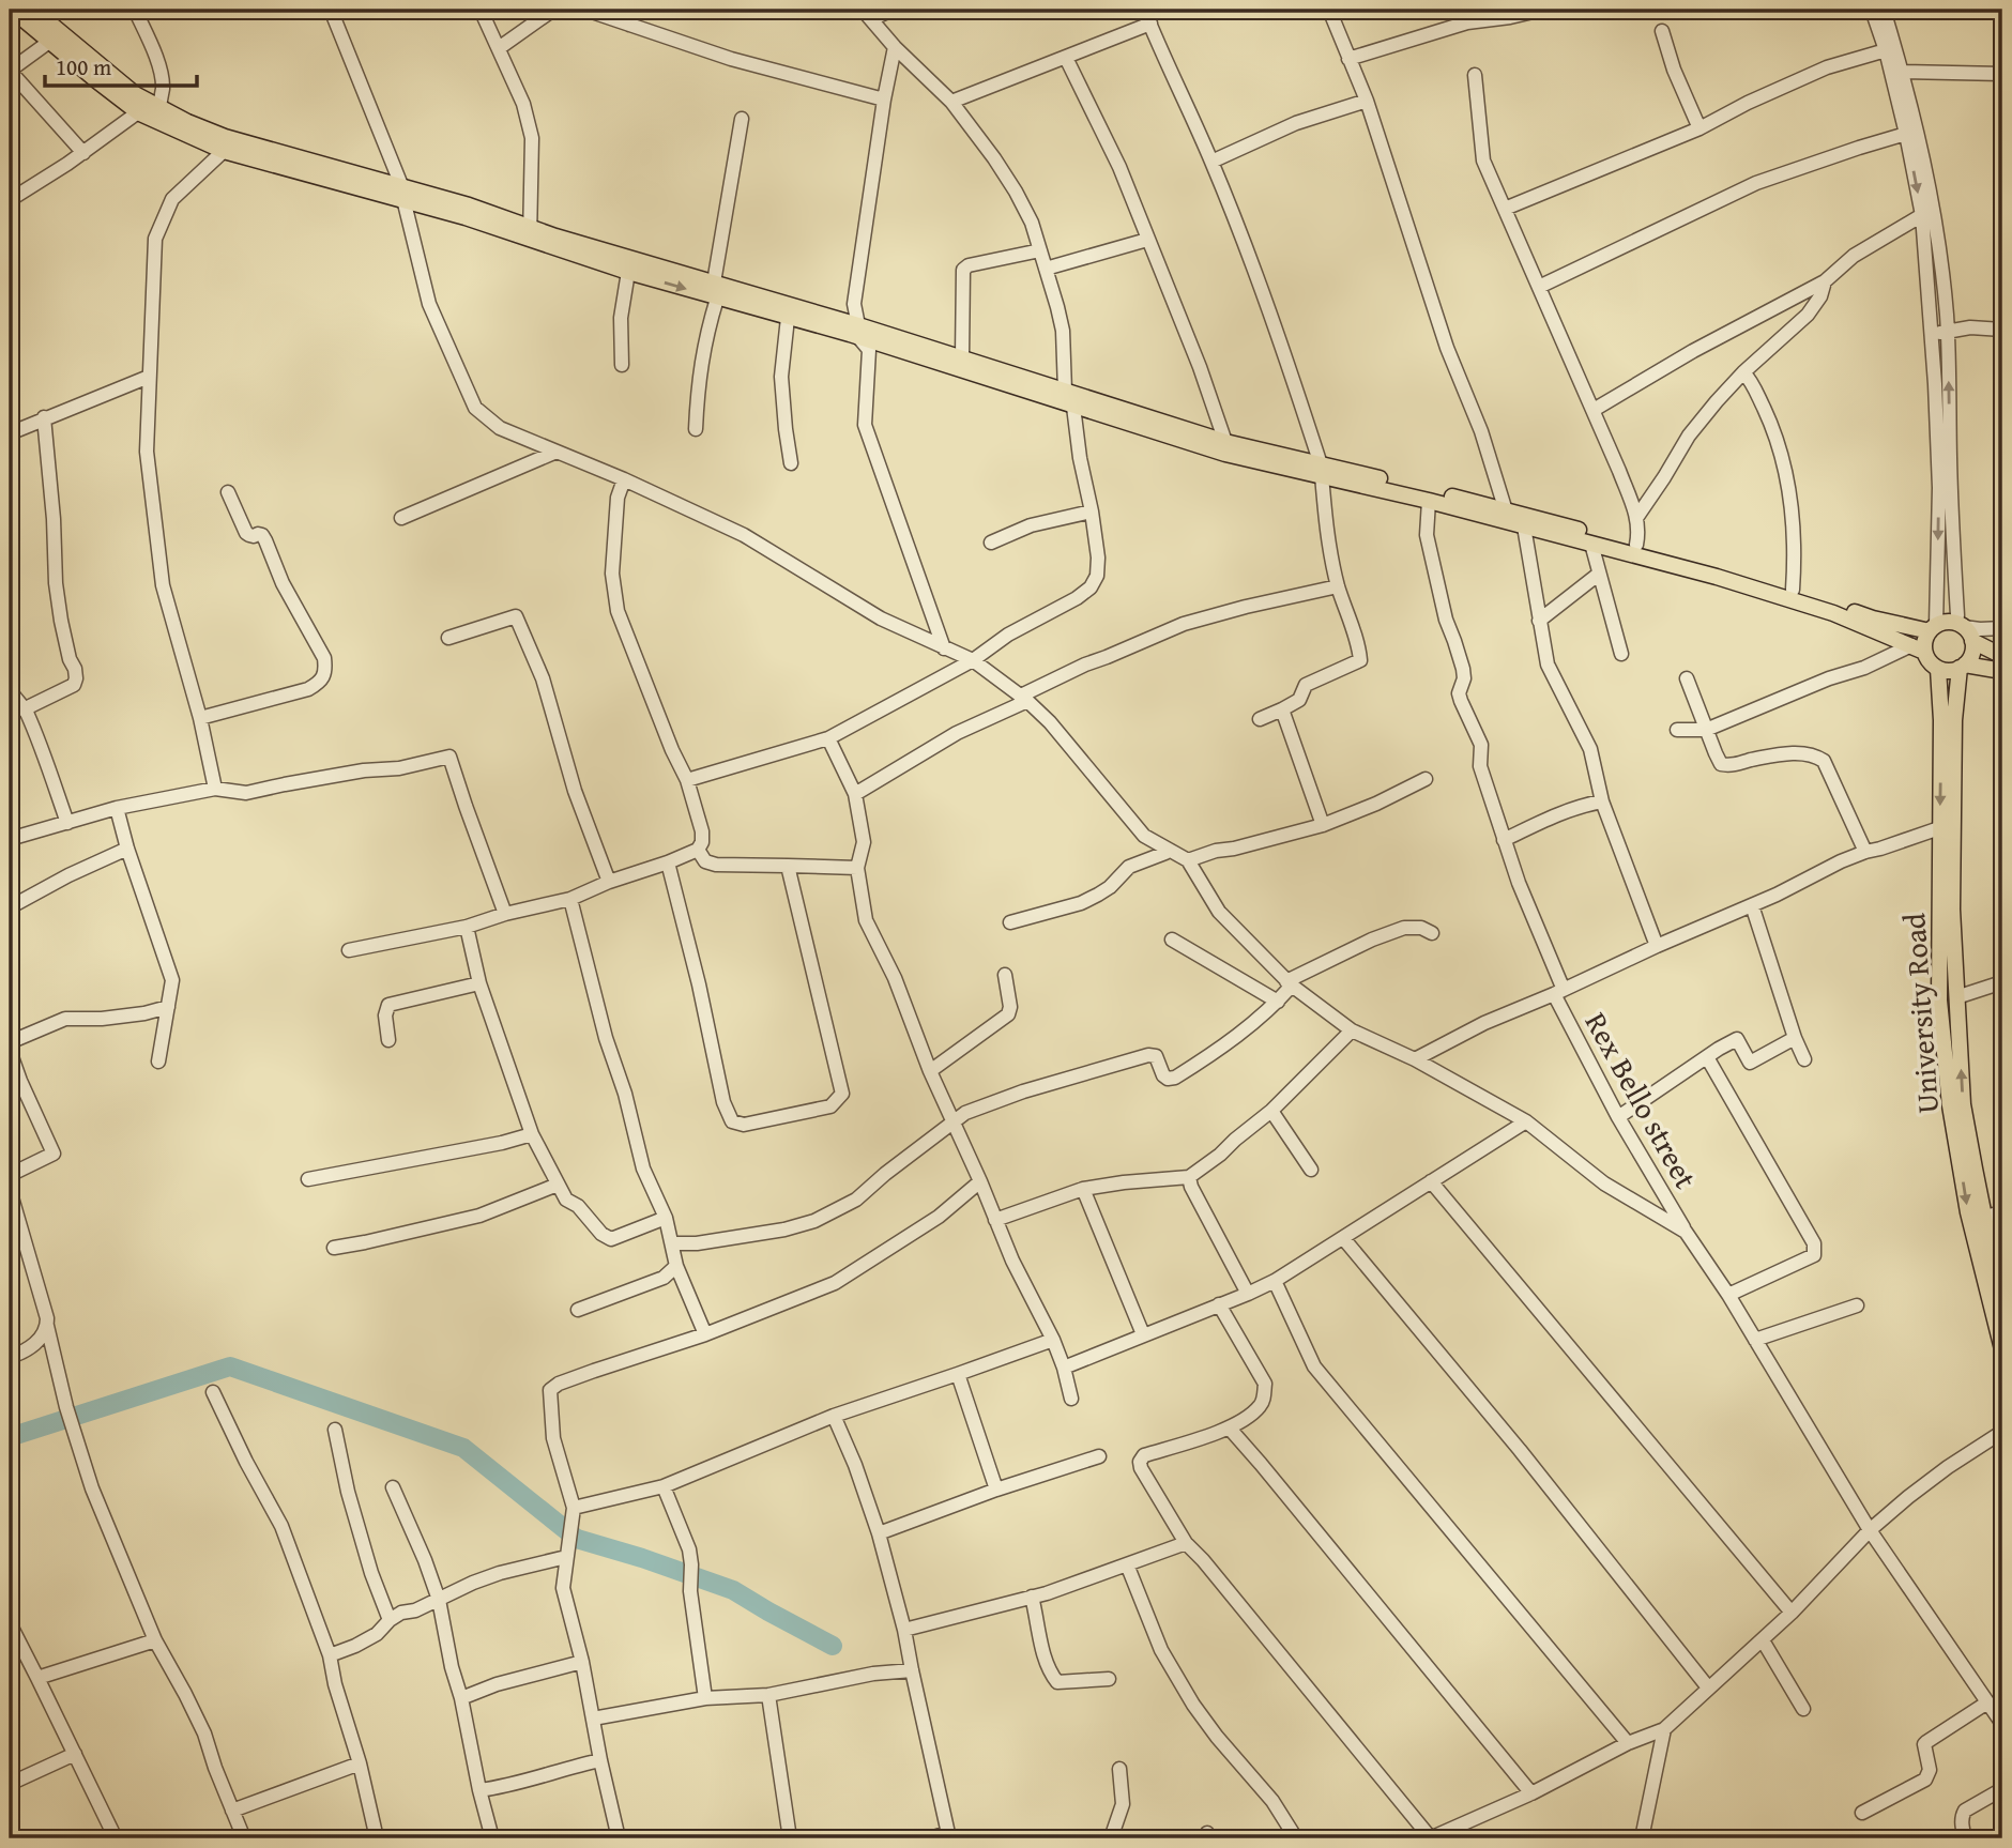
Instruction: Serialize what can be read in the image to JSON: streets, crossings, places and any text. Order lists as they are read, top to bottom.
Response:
{
  "streets": {
    "main road": ["University Road"],
    "street": ["Rex Bello street"]
  },
  "scale_bar": "100 m"
}
